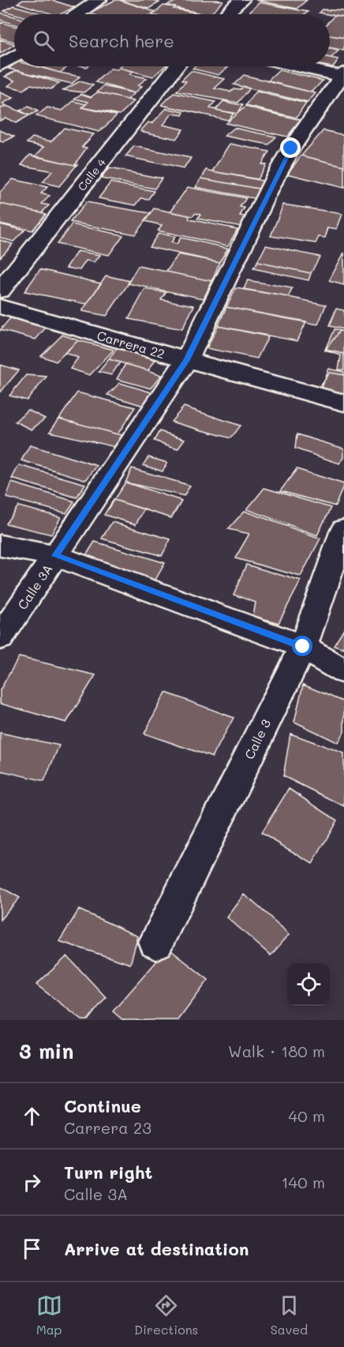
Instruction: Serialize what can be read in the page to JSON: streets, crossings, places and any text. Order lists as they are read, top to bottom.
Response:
{
  "streets": {
    "street": [
      "Calle 4",
      "Carrera 22",
      "Calle 3A",
      "Calle 3"
    ]
  },
  "crossings": [
    ["Carrera 22", "Calle 3A"]
  ],
  "page": {
    "search": "Search here",
    "heading": ["3 min", "Walk · 180 m"],
    "list": [
      ["Continue", "Carrera 23", "40 m"],
      ["Turn right", "Calle 3A", "140 m"],
      "Arrive at destination"
    ],
    "nav": ["Map", "Directions", "Saved"]
  }
}
